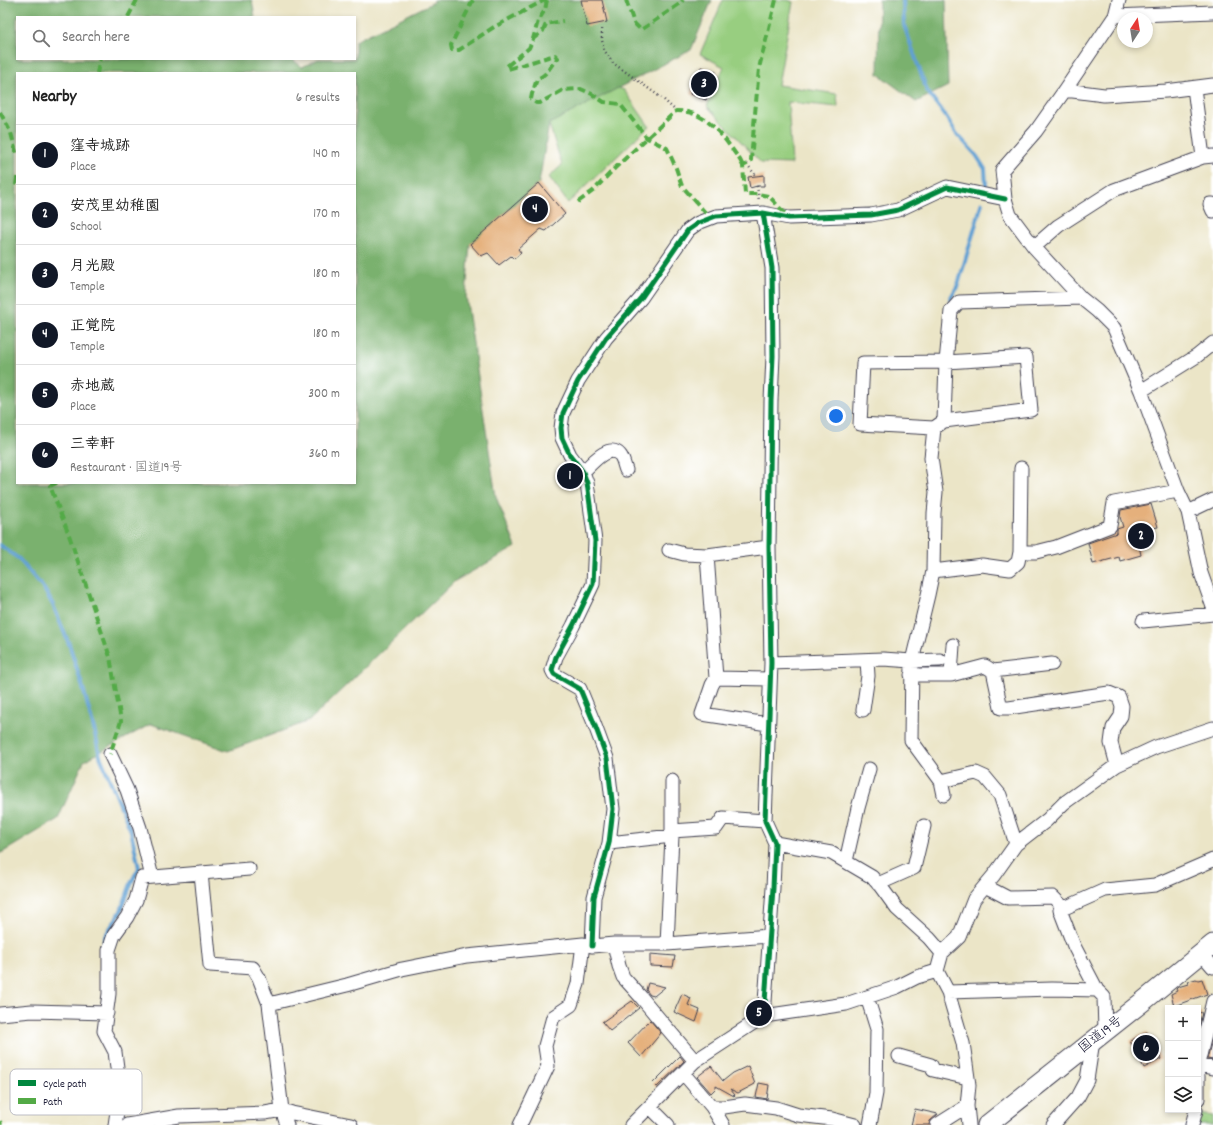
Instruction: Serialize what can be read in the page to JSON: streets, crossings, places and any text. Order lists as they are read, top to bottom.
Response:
{
  "streets": {
    "highway": ["国道19号"]
  },
  "legend": ["Cycle path", "Path"],
  "north": "top",
  "page": {
    "search": "Search here",
    "pins": [
      "3",
      "4",
      "1",
      "2",
      "5",
      "6"
    ],
    "heading": ["Nearby", "6 results"],
    "list": [
      {
        "mark": "1",
        "name": "窪寺城跡",
        "note": "Place",
        "value": "140 m"
      },
      {
        "mark": "2",
        "name": "安茂里幼稚園",
        "note": "School",
        "value": "170 m"
      },
      {
        "mark": "3",
        "name": "月光殿",
        "note": "Temple",
        "value": "180 m"
      },
      {
        "mark": "4",
        "name": "正覚院",
        "note": "Temple",
        "value": "180 m"
      },
      {
        "mark": "5",
        "name": "赤地蔵",
        "note": "Place",
        "value": "300 m"
      },
      {
        "mark": "6",
        "name": "三幸軒",
        "note": "Restaurant · 国道19号",
        "value": "360 m"
      }
    ],
    "map_buttons": ["+", "−"]
  }
}
